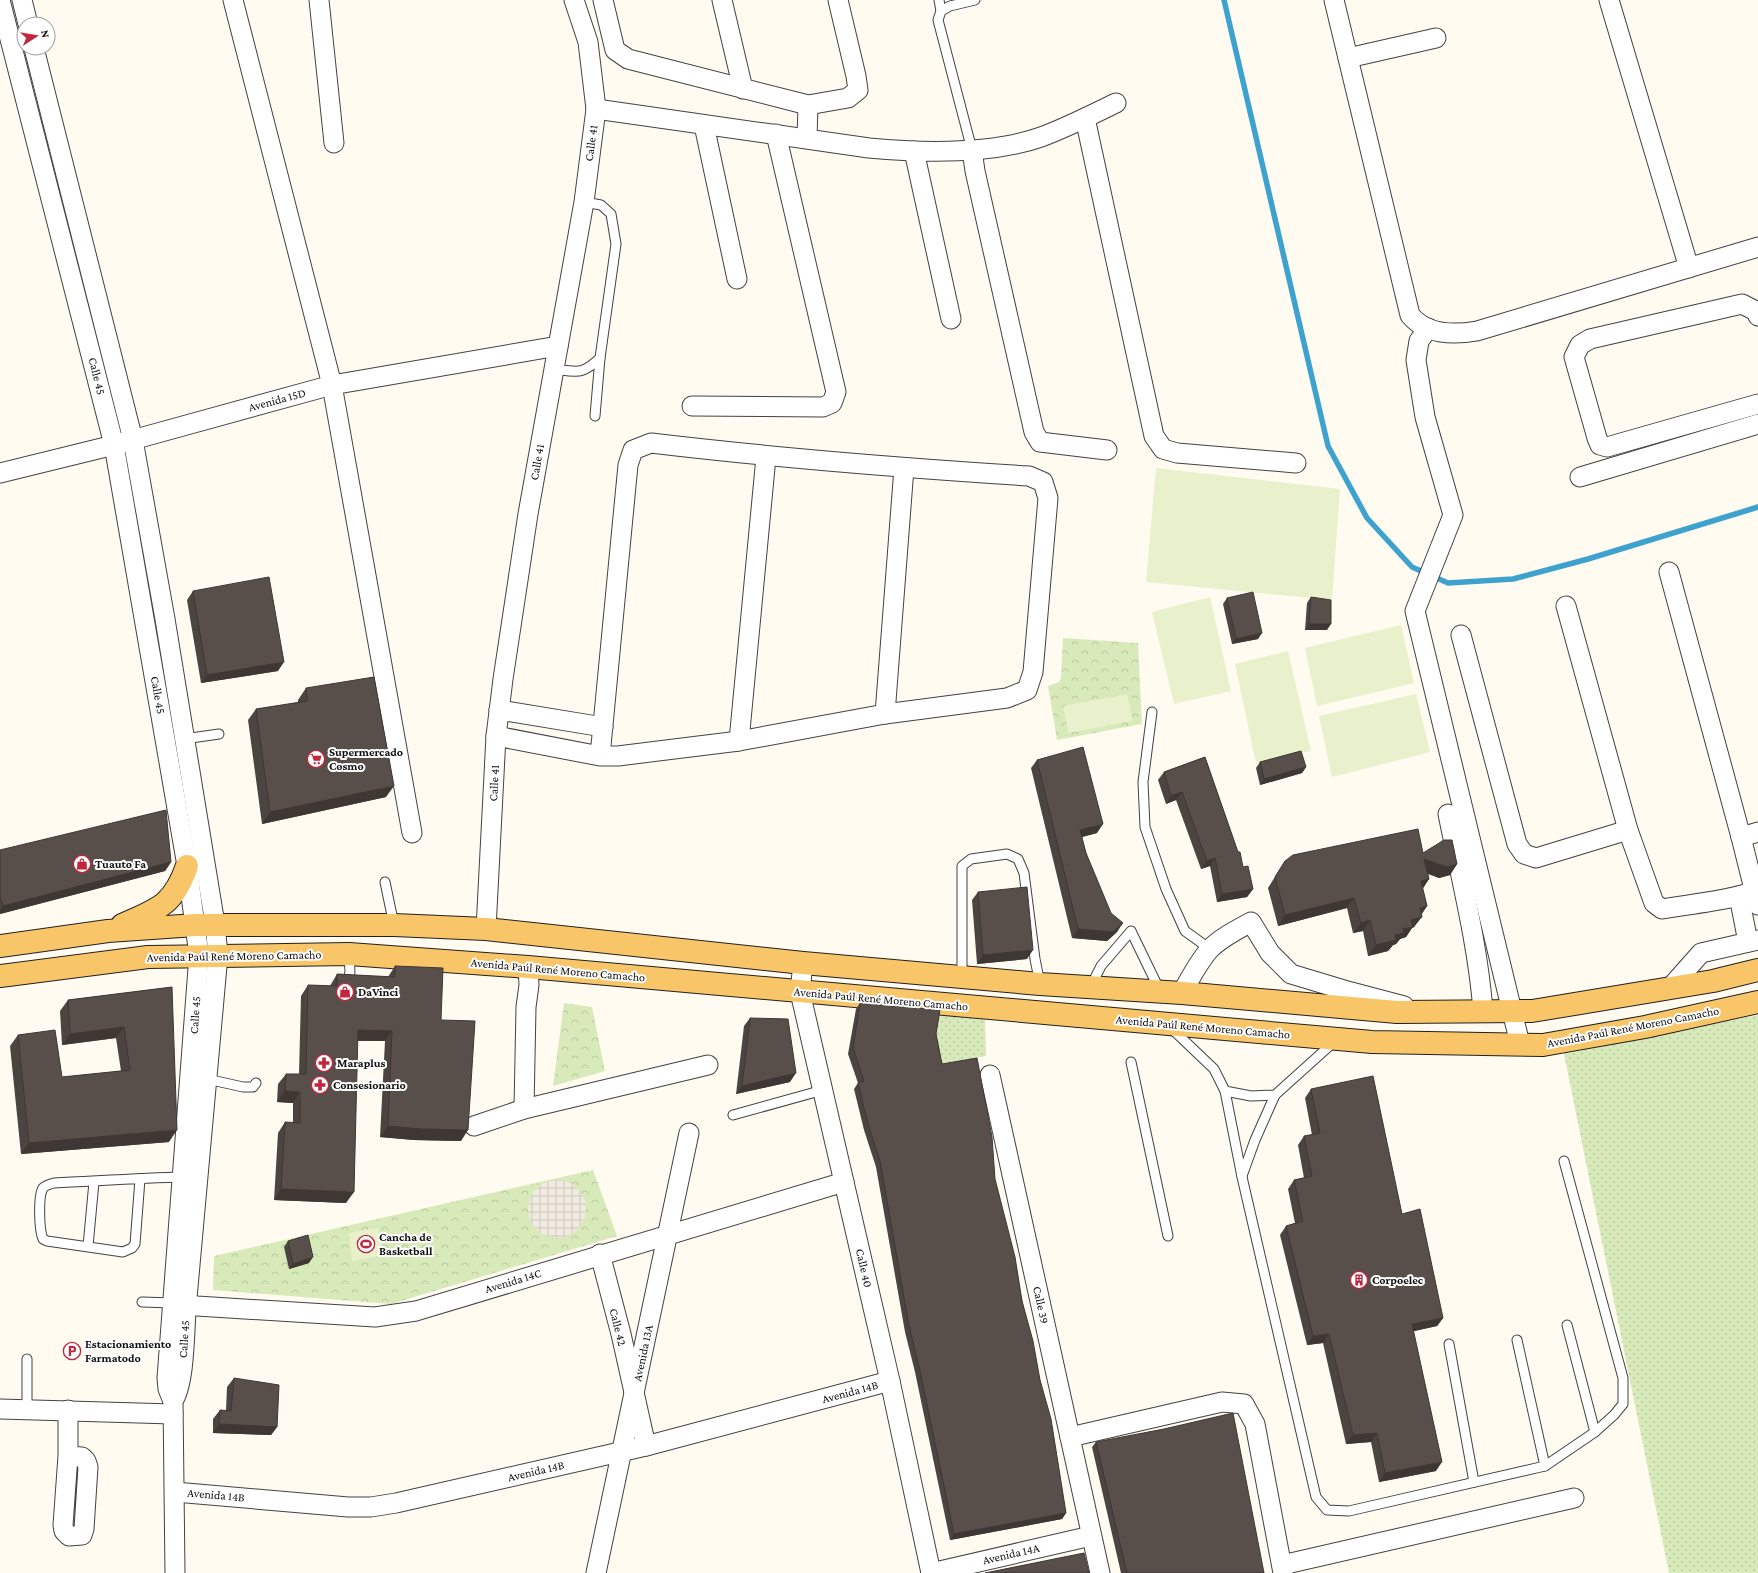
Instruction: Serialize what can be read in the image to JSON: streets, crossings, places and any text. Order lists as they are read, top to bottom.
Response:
{
  "streets": {
    "main road": ["Avenida Paúl René Moreno Camacho"],
    "street": [
      "Calle 41",
      "Calle 45",
      "Avenida 15D",
      "Calle 40",
      "Avenida 14C",
      "Calle 39",
      "Calle 42",
      "Avenida 13A",
      "Avenida 14B",
      "Avenida 14A"
    ]
  },
  "crossings": [
    ["Calle 41", "Avenida 15D"],
    ["Calle 45", "Avenida 15D"],
    ["Calle 45", "Avenida Paúl René Moreno Camacho"],
    ["Calle 45", "Avenida 14C"],
    ["Calle 45", "Avenida 14B"],
    ["Avenida Paúl René Moreno Camacho", "Calle 40"],
    ["Calle 40", "Avenida 14C"],
    ["Calle 40", "Avenida 14B"],
    ["Calle 40", "Avenida 14A"],
    ["Avenida 14C", "Calle 42"],
    ["Calle 39", "Avenida 14A"],
    ["Calle 42", "Avenida 14B"]
  ],
  "places": {
    "supermarket": ["Supermercado Cosmo"],
    "shop": ["Tuauto Fa", "DaVinci"],
    "pharmacy": ["Maraplus", "Consesionario"],
    "sports": ["Cancha de Basketball"],
    "building": ["Corpoelec"],
    "parking": ["Estacionamiento Farmatodo"]
  },
  "north": "right"
}
